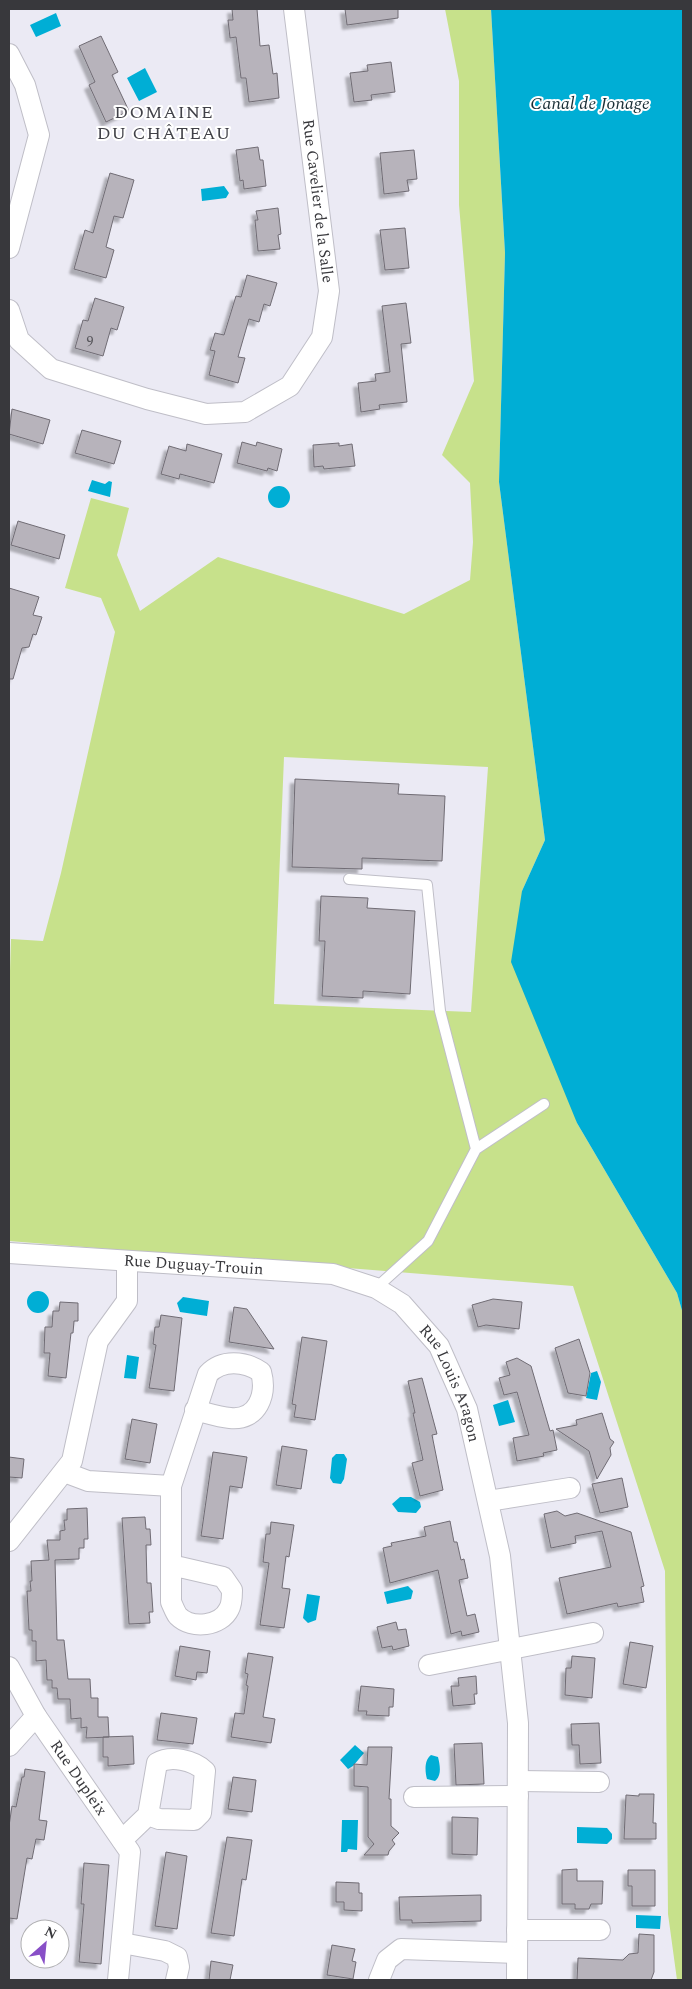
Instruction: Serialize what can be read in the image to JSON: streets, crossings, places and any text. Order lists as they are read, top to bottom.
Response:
{
  "streets": {
    "street": [
      "Rue Cavelier de la Salle",
      "Rue Duguay-Trouin",
      "Rue Louis Aragon",
      "Rue Dupleix"
    ]
  },
  "crossings": [
    ["Rue Duguay-Trouin", "Rue Louis Aragon"]
  ],
  "districts": ["DOMAINE DU CHÂTEAU"],
  "water": ["Canal de Jonage"],
  "house_numbers": ["9"],
  "north": "top right"
}
